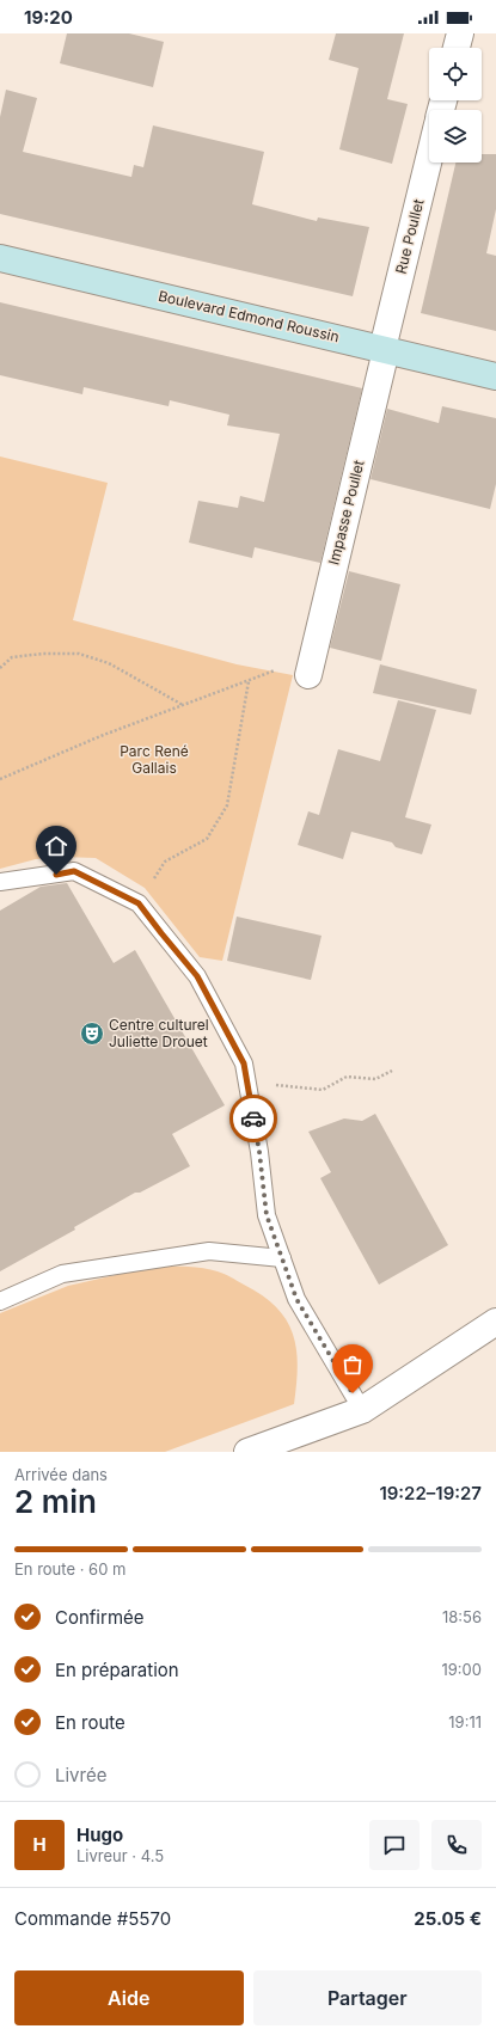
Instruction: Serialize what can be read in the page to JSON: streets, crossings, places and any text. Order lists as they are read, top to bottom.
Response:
{
  "streets": {
    "street": ["Rue Poullet", "Boulevard Edmond Roussin", "Impasse Poullet"]
  },
  "crossings": [
    ["Rue Poullet", "Boulevard Edmond Roussin"],
    ["Rue Poullet", "Impasse Poullet"],
    ["Boulevard Edmond Roussin", "Impasse Poullet"]
  ],
  "parks": ["Parc René Gallais"],
  "places": {
    "theatre": ["Centre culturel Juliette Drouet"]
  },
  "page": {
    "status": "19:20",
    "heading": ["2 min", "Arrivée dans", "19:22–19:27"],
    "panel": [
      "Hugo",
      "Livreur · 4.5",
      "Commande #5570",
      "25.05 €"
    ],
    "bar": "En route · 60 m",
    "list": [
      ["Confirmée", "18:56"],
      ["En préparation", "19:00"],
      ["En route", "19:11"],
      "Livrée"
    ],
    "round": "H",
    "buttons": ["Aide", "Partager"]
  }
}
